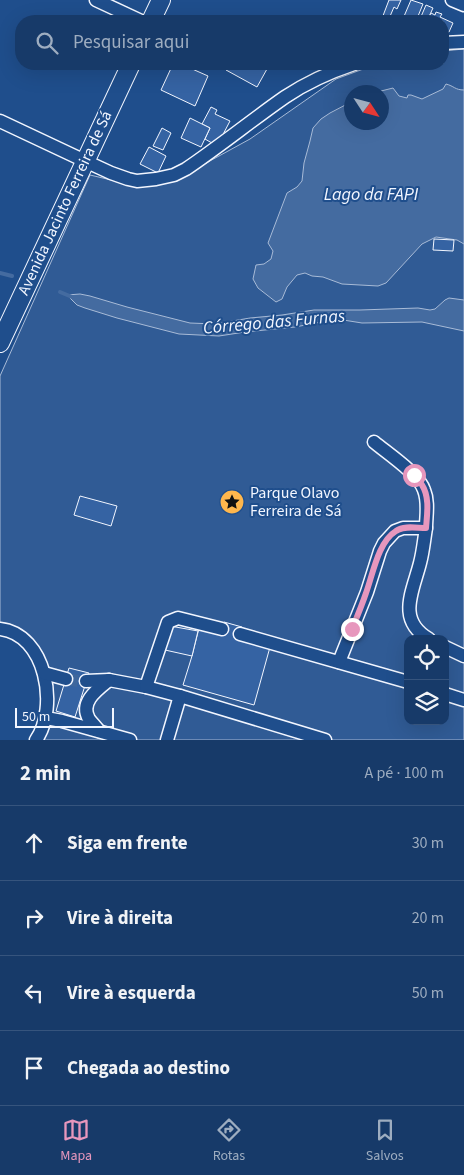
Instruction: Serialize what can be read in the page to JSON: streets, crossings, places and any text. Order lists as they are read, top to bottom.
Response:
{
  "streets": {
    "main road": ["Avenida Jacinto Ferreira de Sá"]
  },
  "water": ["Lago da FAPI", "Córrego das Furnas"],
  "places": {
    "place": ["Parque Olavo Ferreira de Sá"]
  },
  "scale_bar": "50 m",
  "north": "bottom right",
  "page": {
    "search": "Pesquisar aqui",
    "scale": "50 m",
    "heading": ["2 min", "A pé · 100 m"],
    "list": [
      ["Siga em frente", "30 m"],
      ["Vire à direita", "20 m"],
      ["Vire à esquerda", "50 m"],
      "Chegada ao destino"
    ],
    "nav": ["Mapa", "Rotas", "Salvos"]
  }
}
